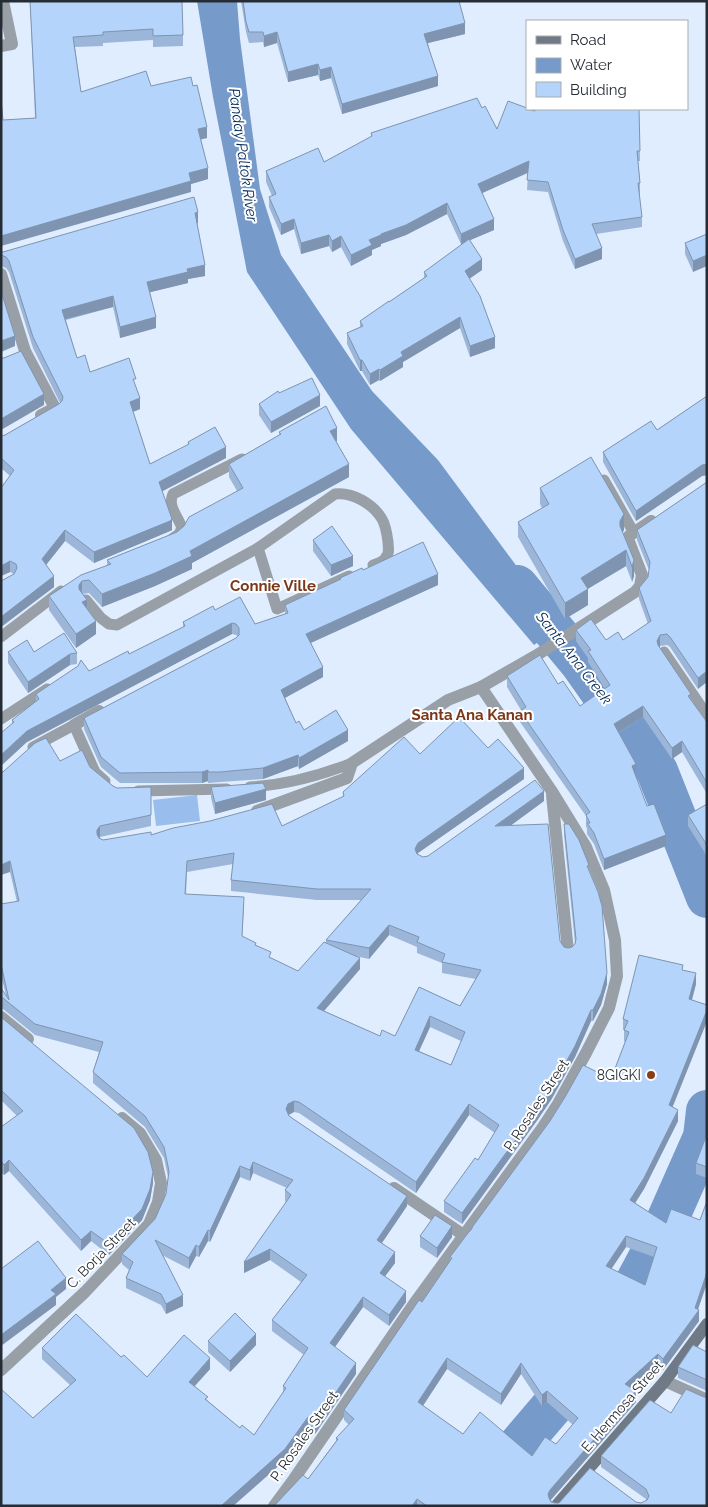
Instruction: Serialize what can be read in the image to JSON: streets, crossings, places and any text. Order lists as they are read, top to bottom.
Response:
{
  "streets": {
    "street": ["P. Rosales Street", "C. Borja Street", "E. Hermosa Street"]
  },
  "districts": ["Connie Ville", "Santa Ana Kanan"],
  "water": ["Panday Paltok River", "Santa Ana Creek"],
  "places": ["8GIGKI"],
  "legend": ["Road", "Water", "Building"]
}
